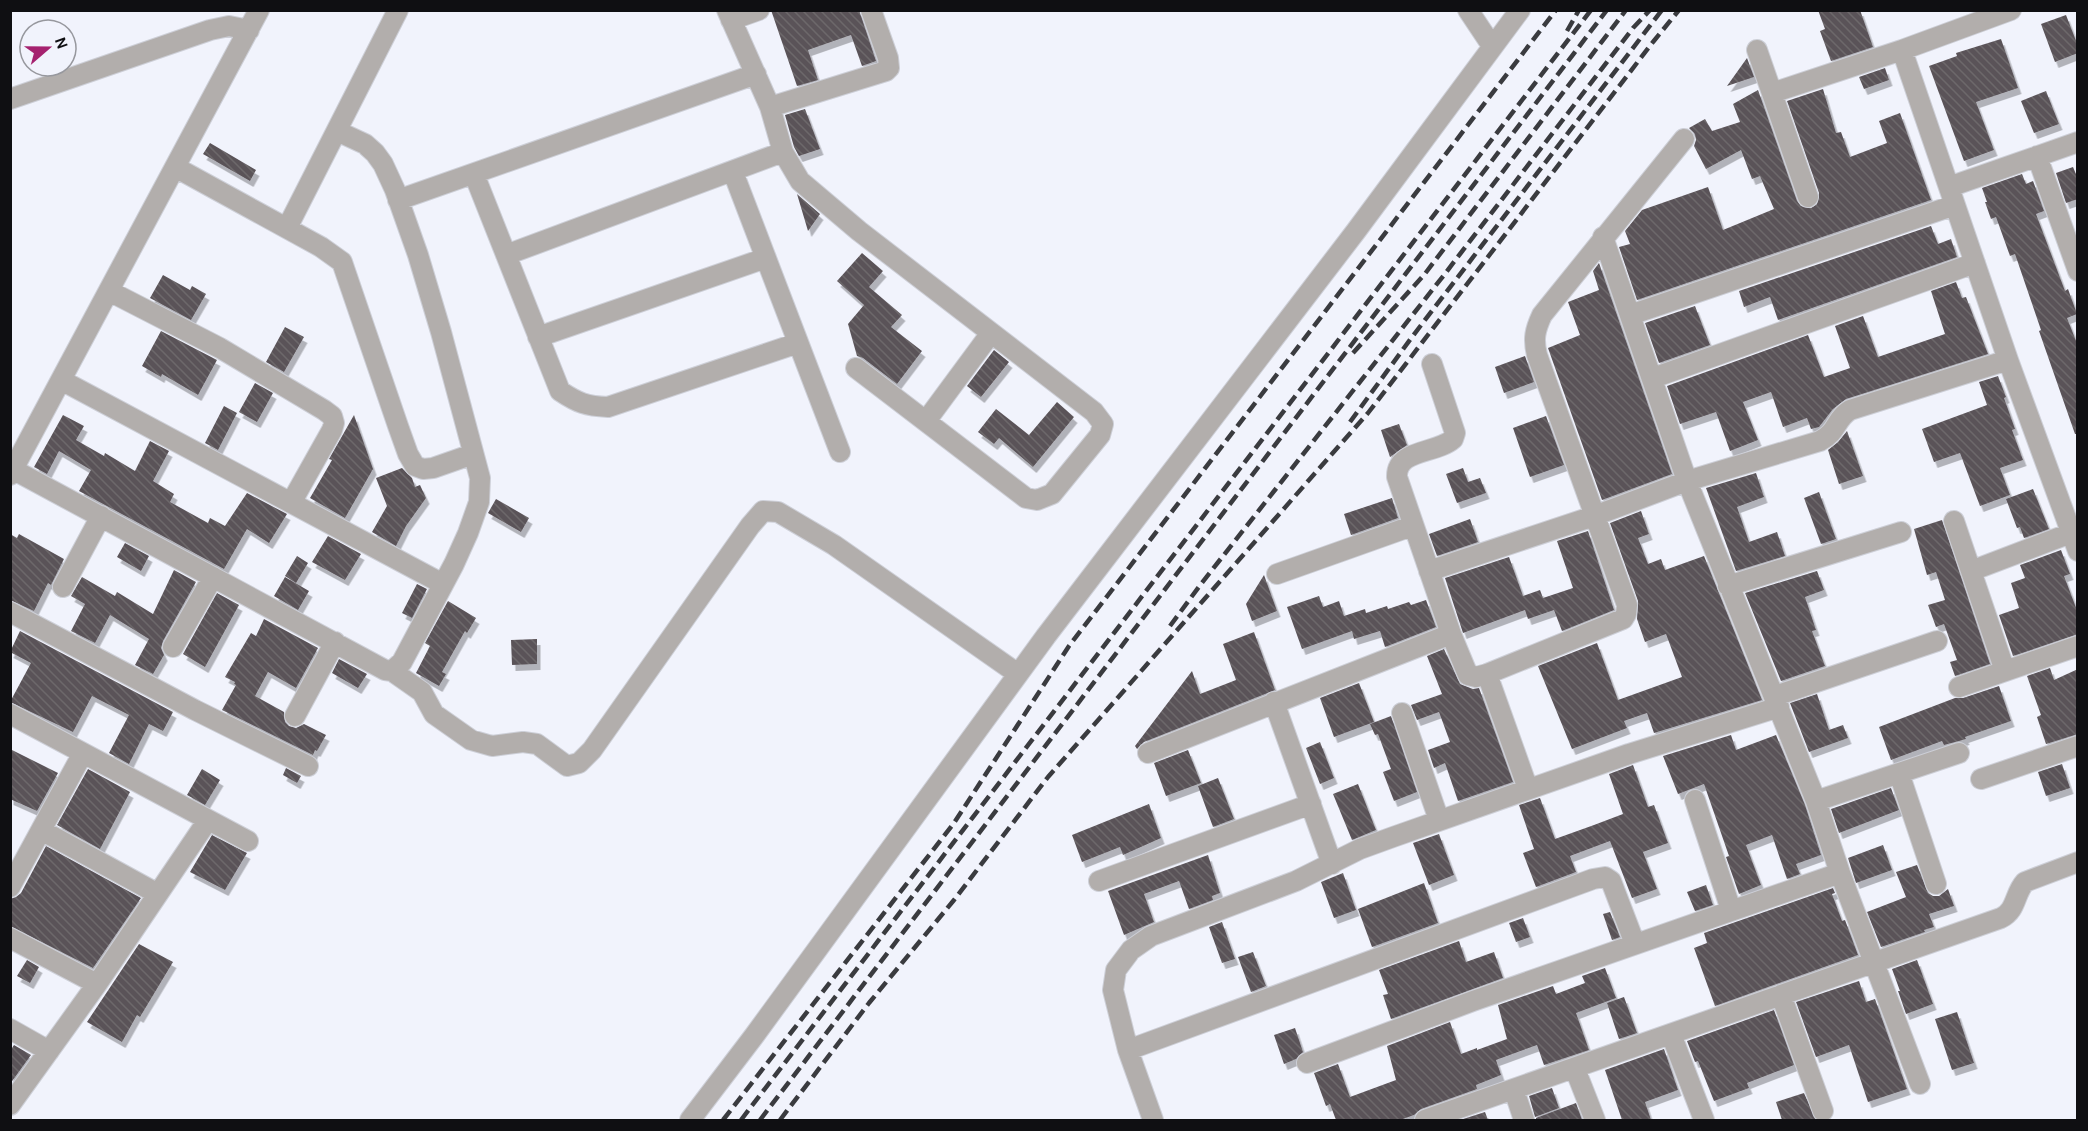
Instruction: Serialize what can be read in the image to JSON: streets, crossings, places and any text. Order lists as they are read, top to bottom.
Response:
{
  "north": "right"
}
